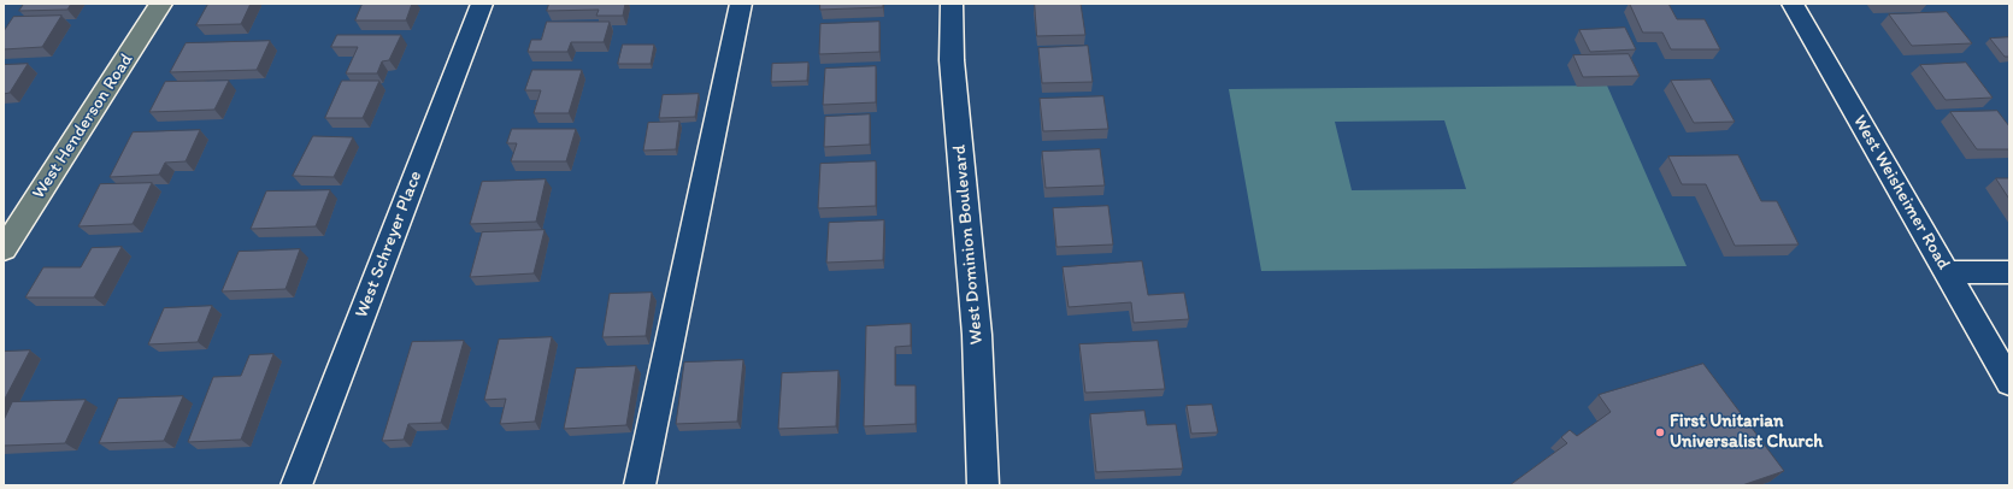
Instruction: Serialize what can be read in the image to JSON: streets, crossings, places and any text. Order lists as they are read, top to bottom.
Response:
{
  "streets": {
    "main road": ["West Henderson Road"],
    "street": ["West Weisheimer Road", "West Schreyer Place", "West Dominion Boulevard"]
  },
  "places": ["First Unitarian Universalist Church"]
}
